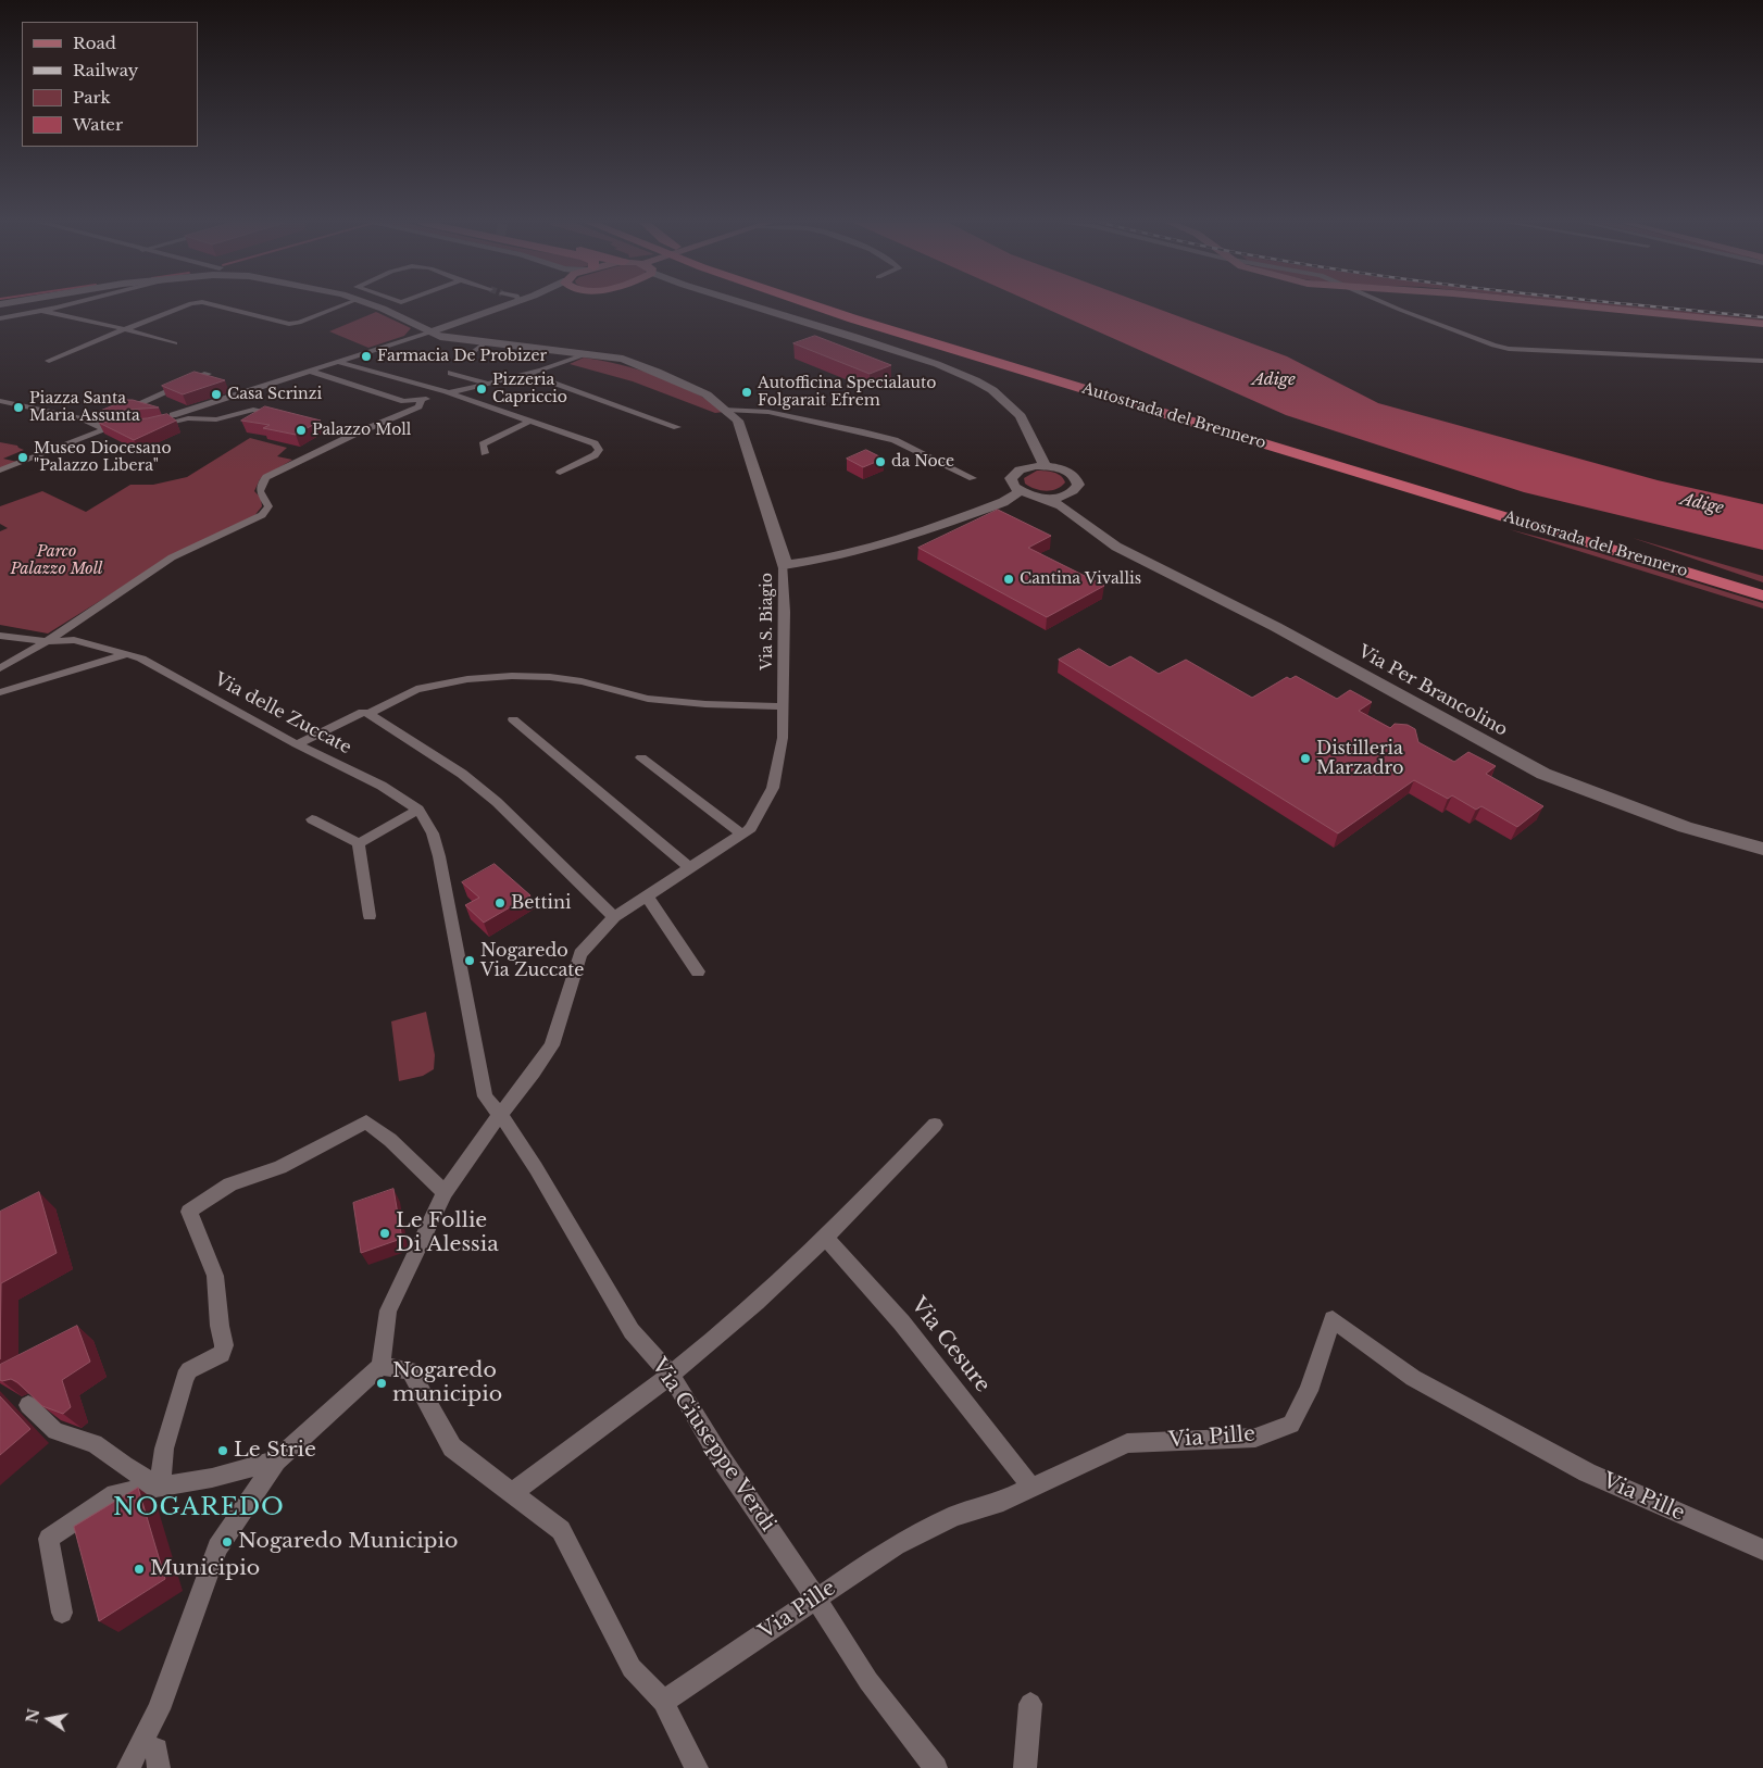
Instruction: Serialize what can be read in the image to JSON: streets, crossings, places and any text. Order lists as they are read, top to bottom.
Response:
{
  "streets": {
    "highway": ["Autostrada del Brennero"],
    "main road": ["Via S. Biagio", "Via Per Brancolino"],
    "street": [
      "Via delle Zuccate",
      "Via Cesure",
      "Via Pille",
      "Via Giuseppe Verdi"
    ]
  },
  "crossings": [
    ["Via S. Biagio", "Via delle Zuccate"],
    ["Via S. Biagio", "Via Giuseppe Verdi"],
    ["Via delle Zuccate", "Via Giuseppe Verdi"],
    ["Via Cesure", "Via Pille"],
    ["Via Pille", "Via Giuseppe Verdi"]
  ],
  "districts": ["NOGAREDO"],
  "water": ["Adige"],
  "parks": ["Parco Palazzo Moll"],
  "places": [
    "Farmacia De Probizer",
    "Pizzeria Capriccio",
    "Autofficina Specialauto Folgarait Efrem",
    "Casa Scrinzi",
    "Piazza Santa Maria Assunta",
    "Palazzo Moll",
    "Museo Diocesano \"Palazzo Libera\"",
    "da Noce",
    "Cantina Vivallis",
    "Distilleria Marzadro",
    "Bettini",
    "Nogaredo Via Zuccate",
    "Le Follie Di Alessia",
    "Nogaredo municipio",
    "Le Strie",
    "Nogaredo Municipio",
    "Municipio"
  ],
  "legend": [
    "Road",
    "Railway",
    "Park",
    "Water"
  ],
  "north": "left"
}
